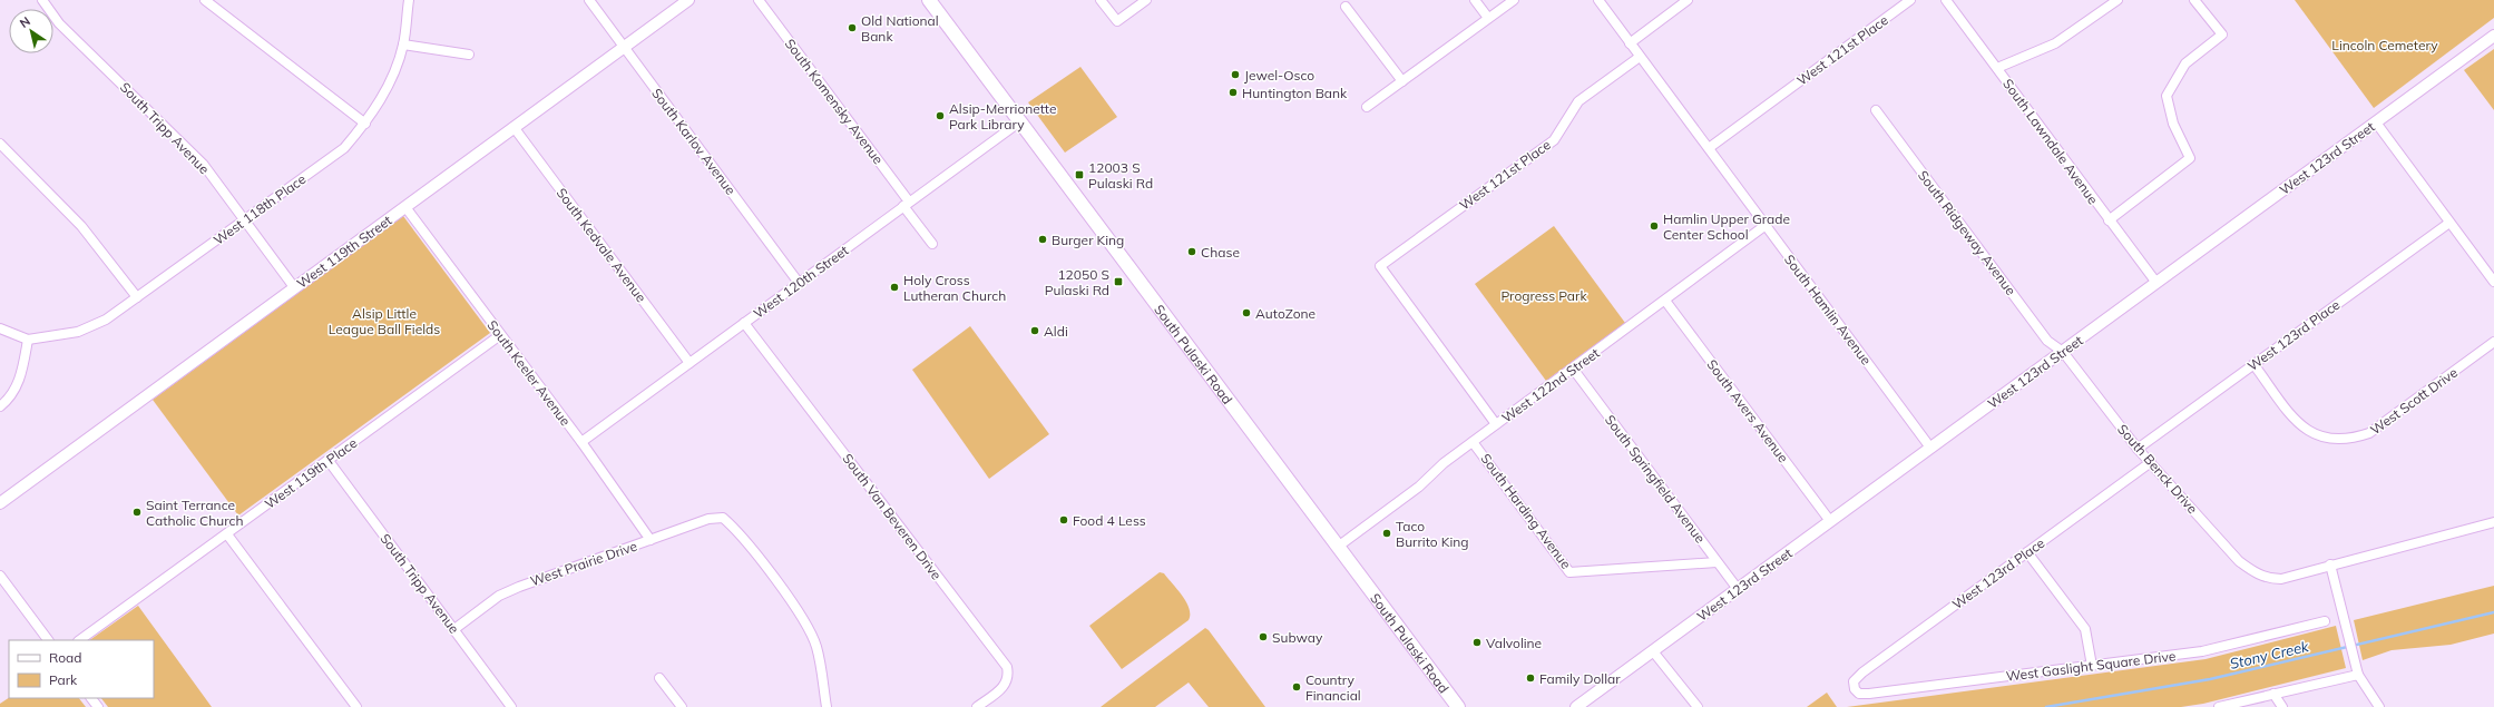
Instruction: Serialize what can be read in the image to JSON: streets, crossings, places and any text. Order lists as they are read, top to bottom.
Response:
{
  "streets": {
    "main road": ["South Pulaski Road"],
    "street": [
      "West 121st Place",
      "South Komensky Avenue",
      "South Tripp Avenue",
      "South Karlov Avenue",
      "South Lawndale Avenue",
      "West 123rd Street",
      "West 118th Place",
      "South Ridgeway Avenue",
      "South Kedvale Avenue",
      "West 119th Street",
      "West 120th Street",
      "South Hamlin Avenue",
      "West 123rd Place",
      "South Keeler Avenue",
      "West 122nd Street",
      "West Scott Drive",
      "South Avers Avenue",
      "South Benck Drive",
      "West 119th Place",
      "South Springfield Avenue",
      "South Harding Avenue",
      "South Van Beveren Drive",
      "West Prairie Drive",
      "West Gaslight Square Drive"
    ]
  },
  "crossings": [
    ["West 121st Place", "South Hamlin Avenue"],
    ["West 121st Place", "West 122nd Street"],
    ["South Komensky Avenue", "West 120th Street"],
    ["South Tripp Avenue", "West 118th Place"],
    ["South Tripp Avenue", "West 119th Street"],
    ["South Tripp Avenue", "West 119th Place"],
    ["South Tripp Avenue", "West Prairie Drive"],
    ["South Karlov Avenue", "West 119th Street"],
    ["South Karlov Avenue", "West 120th Street"],
    ["South Lawndale Avenue", "West 123rd Street"],
    ["West 123rd Street", "South Ridgeway Avenue"],
    ["West 123rd Street", "South Hamlin Avenue"],
    ["West 123rd Street", "South Avers Avenue"],
    ["West 123rd Street", "South Benck Drive"],
    ["West 123rd Street", "South Springfield Avenue"],
    ["South Ridgeway Avenue", "South Benck Drive"],
    ["South Kedvale Avenue", "West 119th Street"],
    ["South Kedvale Avenue", "West 120th Street"],
    ["West 119th Street", "South Keeler Avenue"],
    ["West 120th Street", "South Pulaski Road"],
    ["West 120th Street", "South Keeler Avenue"],
    ["West 120th Street", "South Van Beveren Drive"],
    ["South Hamlin Avenue", "West 122nd Street"],
    ["West 123rd Place", "West Scott Drive"],
    ["West 123rd Place", "South Benck Drive"],
    ["West 123rd Place", "West Gaslight Square Drive"],
    ["South Pulaski Road", "West 122nd Street"],
    ["South Keeler Avenue", "West 119th Place"],
    ["South Keeler Avenue", "West Prairie Drive"],
    ["West 122nd Street", "South Avers Avenue"],
    ["West 122nd Street", "South Springfield Avenue"],
    ["West 122nd Street", "South Harding Avenue"],
    ["South Springfield Avenue", "South Harding Avenue"]
  ],
  "water": ["Stony Creek"],
  "parks": ["Lincoln Cemetery", "Progress Park", "Alsip Little League Ball Fields"],
  "places": {
    "other": [
      "Old National Bank",
      "Jewel-Osco",
      "Huntington Bank",
      "Alsip-Merrionette Park Library",
      "Hamlin Upper Grade Center School",
      "Burger King",
      "Chase",
      "Holy Cross Lutheran Church",
      "AutoZone",
      "Aldi",
      "Saint Terrance Catholic Church",
      "Food 4 Less",
      "Taco Burrito King",
      "Subway",
      "Valvoline",
      "Family Dollar",
      "Country Financial"
    ],
    "transit": ["12003 S Pulaski Rd", "12050 S Pulaski Rd"]
  },
  "legend": ["Road", "Park"],
  "north": "top left"
}
